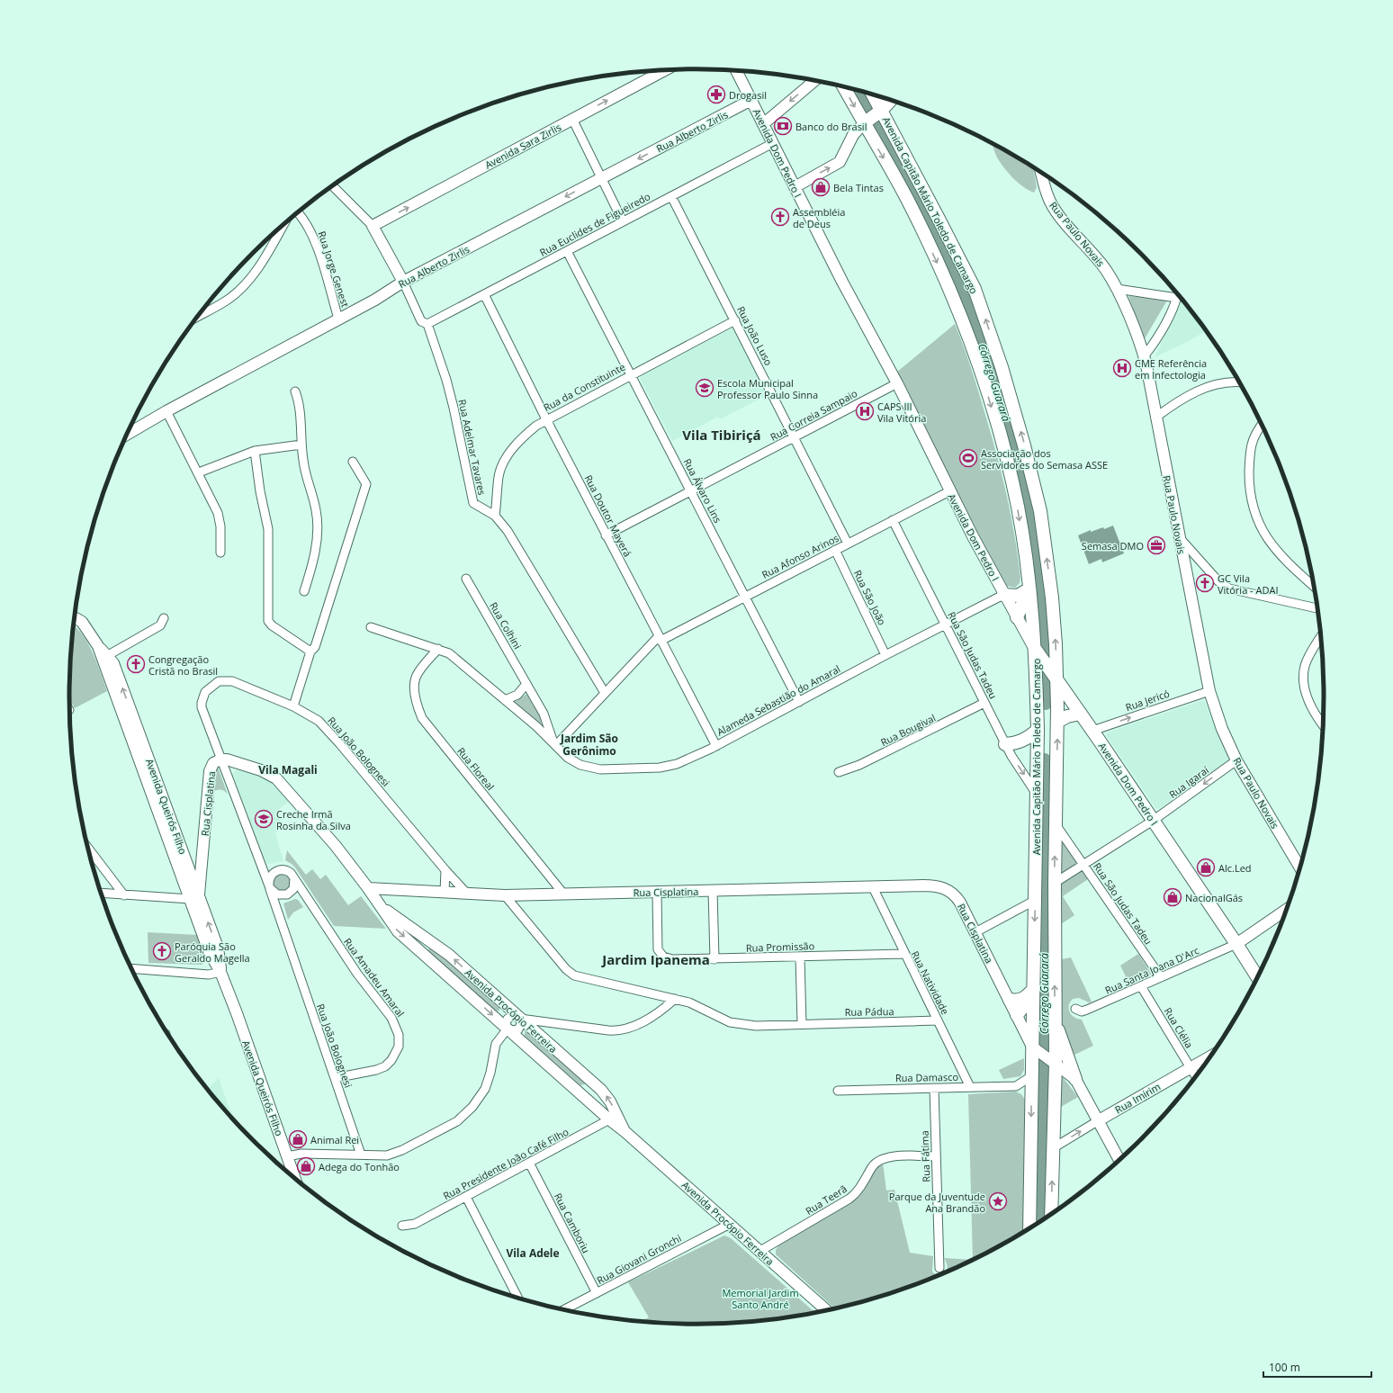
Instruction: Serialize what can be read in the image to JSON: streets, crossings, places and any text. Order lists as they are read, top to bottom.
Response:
{
  "streets": {
    "main road": ["Avenida Dom Pedro I", "Avenida Capitão Mário Toledo de Camargo"],
    "street": [
      "Rua Alberto Zirlis",
      "Avenida Sara Zirlis",
      "Rua Euclides de Figueiredo",
      "Rua Paulo Novais",
      "Rua Jorge Genest",
      "Rua João Luso",
      "Rua da Constituinte",
      "Rua Correia Sampaio",
      "Rua Adelmar Tavares",
      "Rua Álvaro Lins",
      "Rua Doutor Mayerá",
      "Rua Afonso Arinos",
      "Rua São João",
      "Rua Colhini",
      "Rua São Judas Tadeu",
      "Alameda Sebastião do Amaral",
      "Rua Jericó",
      "Rua Bougival",
      "Rua João Bolognesi",
      "Rua Floreal",
      "Rua Igaraí",
      "Rua Cisplatina",
      "Avenida Queirós Filho",
      "Rua Promissão",
      "Rua Santa Joana D'Arc",
      "Rua Amadeu Amaral",
      "Rua Natividade",
      "Avenida Procópio Ferreira",
      "Rua Pádua",
      "Rua Clélia",
      "Rua Damasco",
      "Rua Imirim",
      "Rua Fátima",
      "Rua Presidente João Café Filho",
      "Rua Teerã",
      "Rua Camboriu",
      "Rua Giovani Gronchi"
    ]
  },
  "crossings": [
    ["Rua Alberto Zirlis", "Avenida Dom Pedro I"],
    ["Rua Alberto Zirlis", "Rua Jorge Genest"],
    ["Rua Alberto Zirlis", "Rua Adelmar Tavares"],
    ["Avenida Dom Pedro I", "Avenida Capitão Mário Toledo de Camargo"],
    ["Avenida Dom Pedro I", "Rua Euclides de Figueiredo"],
    ["Avenida Dom Pedro I", "Rua Correia Sampaio"],
    ["Avenida Dom Pedro I", "Rua Afonso Arinos"],
    ["Avenida Dom Pedro I", "Alameda Sebastião do Amaral"],
    ["Avenida Dom Pedro I", "Rua Jericó"],
    ["Avenida Dom Pedro I", "Rua Igaraí"],
    ["Avenida Dom Pedro I", "Rua Santa Joana D'Arc"],
    ["Avenida Capitão Mário Toledo de Camargo", "Rua São Judas Tadeu"],
    ["Avenida Capitão Mário Toledo de Camargo", "Rua Igaraí"],
    ["Avenida Capitão Mário Toledo de Camargo", "Rua Cisplatina"],
    ["Avenida Capitão Mário Toledo de Camargo", "Rua Imirim"],
    ["Rua Euclides de Figueiredo", "Rua João Luso"],
    ["Rua Euclides de Figueiredo", "Rua Adelmar Tavares"],
    ["Rua Euclides de Figueiredo", "Rua Álvaro Lins"],
    ["Rua Euclides de Figueiredo", "Rua Doutor Mayerá"],
    ["Rua Paulo Novais", "Rua Jericó"],
    ["Rua Paulo Novais", "Rua Igaraí"],
    ["Rua João Luso", "Rua da Constituinte"],
    ["Rua João Luso", "Rua Correia Sampaio"],
    ["Rua João Luso", "Rua Afonso Arinos"],
    ["Rua da Constituinte", "Rua Adelmar Tavares"],
    ["Rua da Constituinte", "Rua Álvaro Lins"],
    ["Rua da Constituinte", "Rua Doutor Mayerá"],
    ["Rua Correia Sampaio", "Rua Álvaro Lins"],
    ["Rua Correia Sampaio", "Rua Doutor Mayerá"],
    ["Rua Adelmar Tavares", "Rua Afonso Arinos"],
    ["Rua Álvaro Lins", "Rua Afonso Arinos"],
    ["Rua Álvaro Lins", "Alameda Sebastião do Amaral"],
    ["Rua Doutor Mayerá", "Rua Afonso Arinos"],
    ["Rua Doutor Mayerá", "Alameda Sebastião do Amaral"],
    ["Rua Afonso Arinos", "Rua São João"],
    ["Rua Afonso Arinos", "Rua Colhini"],
    ["Rua Afonso Arinos", "Rua São Judas Tadeu"],
    ["Rua Afonso Arinos", "Alameda Sebastião do Amaral"],
    ["Rua São João", "Alameda Sebastião do Amaral"],
    ["Rua Colhini", "Alameda Sebastião do Amaral"],
    ["Rua São Judas Tadeu", "Alameda Sebastião do Amaral"],
    ["Rua São Judas Tadeu", "Rua Bougival"],
    ["Rua São Judas Tadeu", "Rua Igaraí"],
    ["Rua São Judas Tadeu", "Rua Santa Joana D'Arc"],
    ["Alameda Sebastião do Amaral", "Rua Floreal"],
    ["Rua João Bolognesi", "Rua Cisplatina"],
    ["Rua João Bolognesi", "Rua Amadeu Amaral"],
    ["Rua Floreal", "Rua Cisplatina"],
    ["Rua Cisplatina", "Avenida Queirós Filho"],
    ["Rua Cisplatina", "Rua Promissão"],
    ["Rua Cisplatina", "Rua Natividade"],
    ["Rua Cisplatina", "Avenida Procópio Ferreira"],
    ["Rua Cisplatina", "Rua Pádua"],
    ["Rua Cisplatina", "Rua Imirim"],
    ["Rua Promissão", "Rua Natividade"],
    ["Rua Santa Joana D'Arc", "Rua Clélia"],
    ["Rua Natividade", "Rua Pádua"],
    ["Rua Natividade", "Rua Damasco"],
    ["Avenida Procópio Ferreira", "Rua Presidente João Café Filho"],
    ["Avenida Procópio Ferreira", "Rua Teerã"],
    ["Avenida Procópio Ferreira", "Rua Giovani Gronchi"],
    ["Rua Clélia", "Rua Imirim"],
    ["Rua Damasco", "Rua Fátima"],
    ["Rua Fátima", "Rua Teerã"],
    ["Rua Presidente João Café Filho", "Rua Camboriu"],
    ["Rua Camboriu", "Rua Giovani Gronchi"]
  ],
  "one_way": [
    "Rua Alberto Zirlis",
    "Avenida Sara Zirlis",
    "Rua Jericó",
    "Rua Igaraí"
  ],
  "districts": [
    "Vila Tibiriçá",
    "Jardim São Gerônimo",
    "Vila Magali",
    "Jardim Ipanema",
    "Vila Adele"
  ],
  "water": ["Córrego Guarará"],
  "parks": ["Memorial Jardim Santo André"],
  "places": {
    "pharmacy": ["Drogasil"],
    "bank": ["Banco do Brasil"],
    "shop": [
      "Bela Tintas",
      "Alc.Led",
      "NacionalGás",
      "Animal Rei",
      "Adega do Tonhão"
    ],
    "church": [
      "Assembléia de Deus",
      "GC Vila Vitória - ADAI",
      "Congregação Cristã no Brasil",
      "Paróquia São Geraldo Magella"
    ],
    "hospital": ["CME Referência em Infectologia", "CAPS III Vila Vitória"],
    "school or university": ["Escola Municipal Professor Paulo Sinna", "Creche Irmã Rosinha da Silva"],
    "sports": ["Associação dos Servidores do Semasa ASSE"],
    "office": ["Semasa DMO"],
    "place": ["Parque da Juventude Ana Brandão"]
  },
  "scale_bar": "100 m"
}
